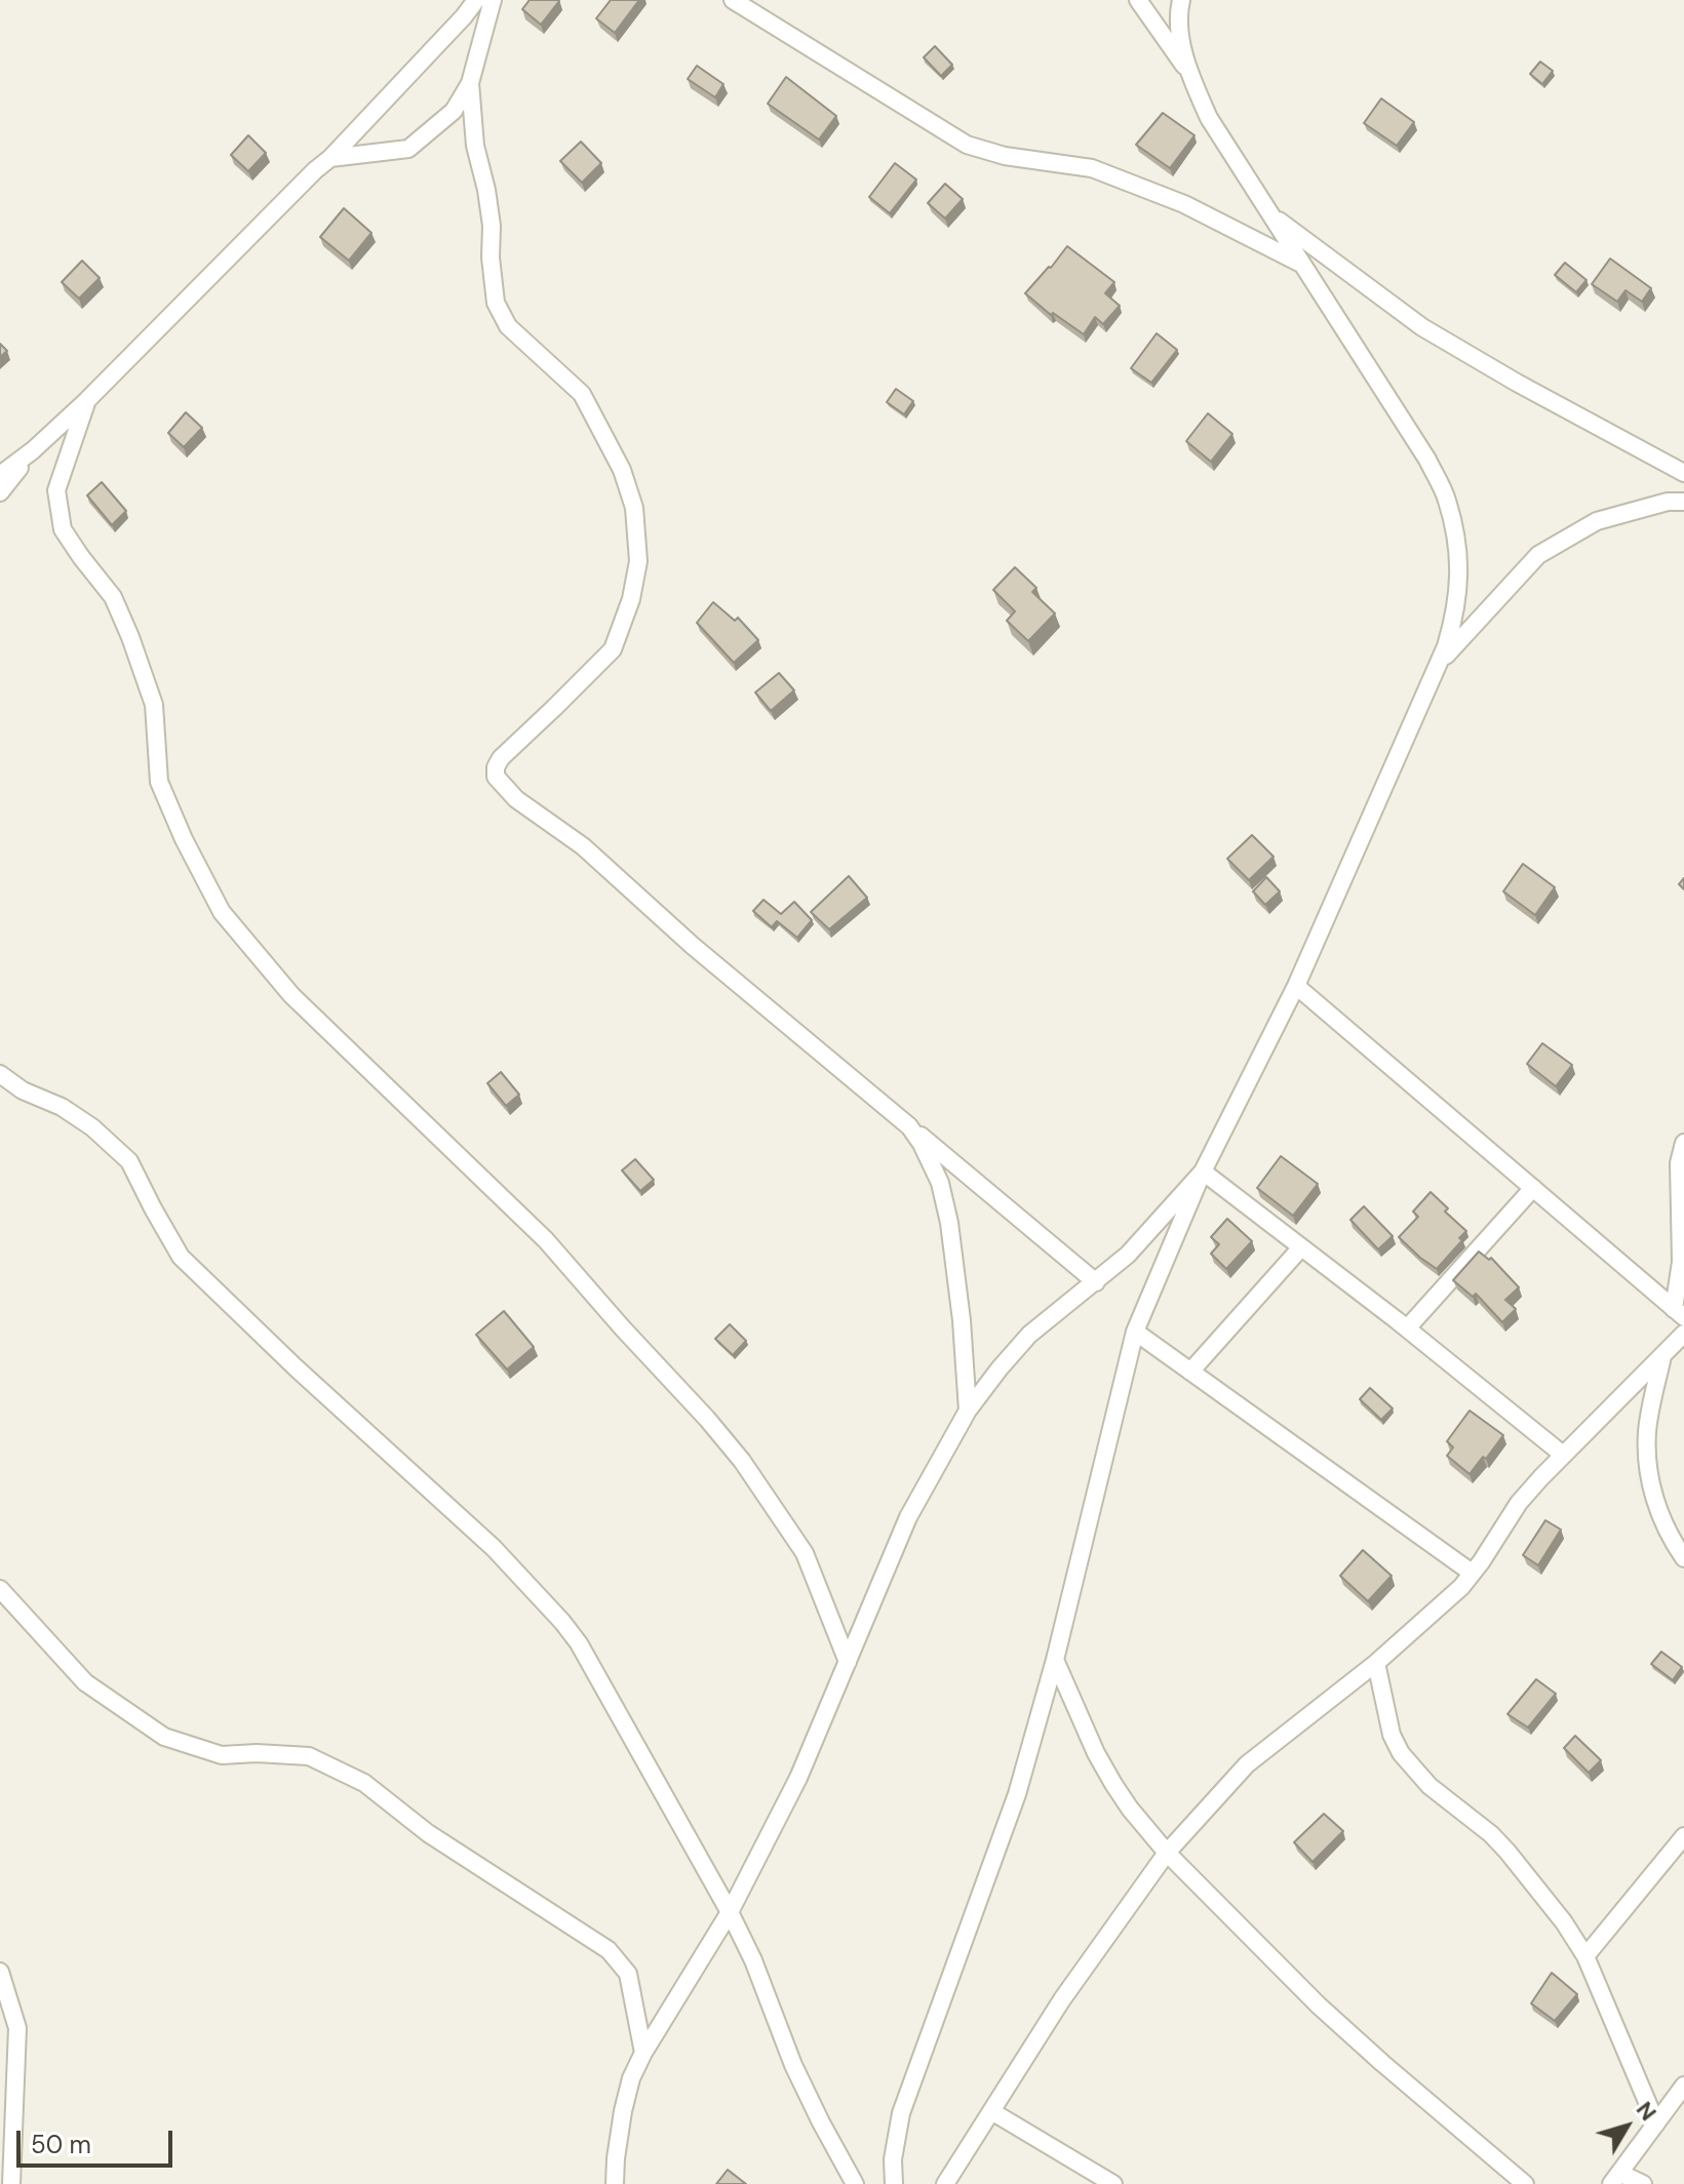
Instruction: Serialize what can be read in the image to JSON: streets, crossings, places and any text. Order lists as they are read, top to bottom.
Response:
{
  "scale_bar": "50 m",
  "north": "top right"
}
